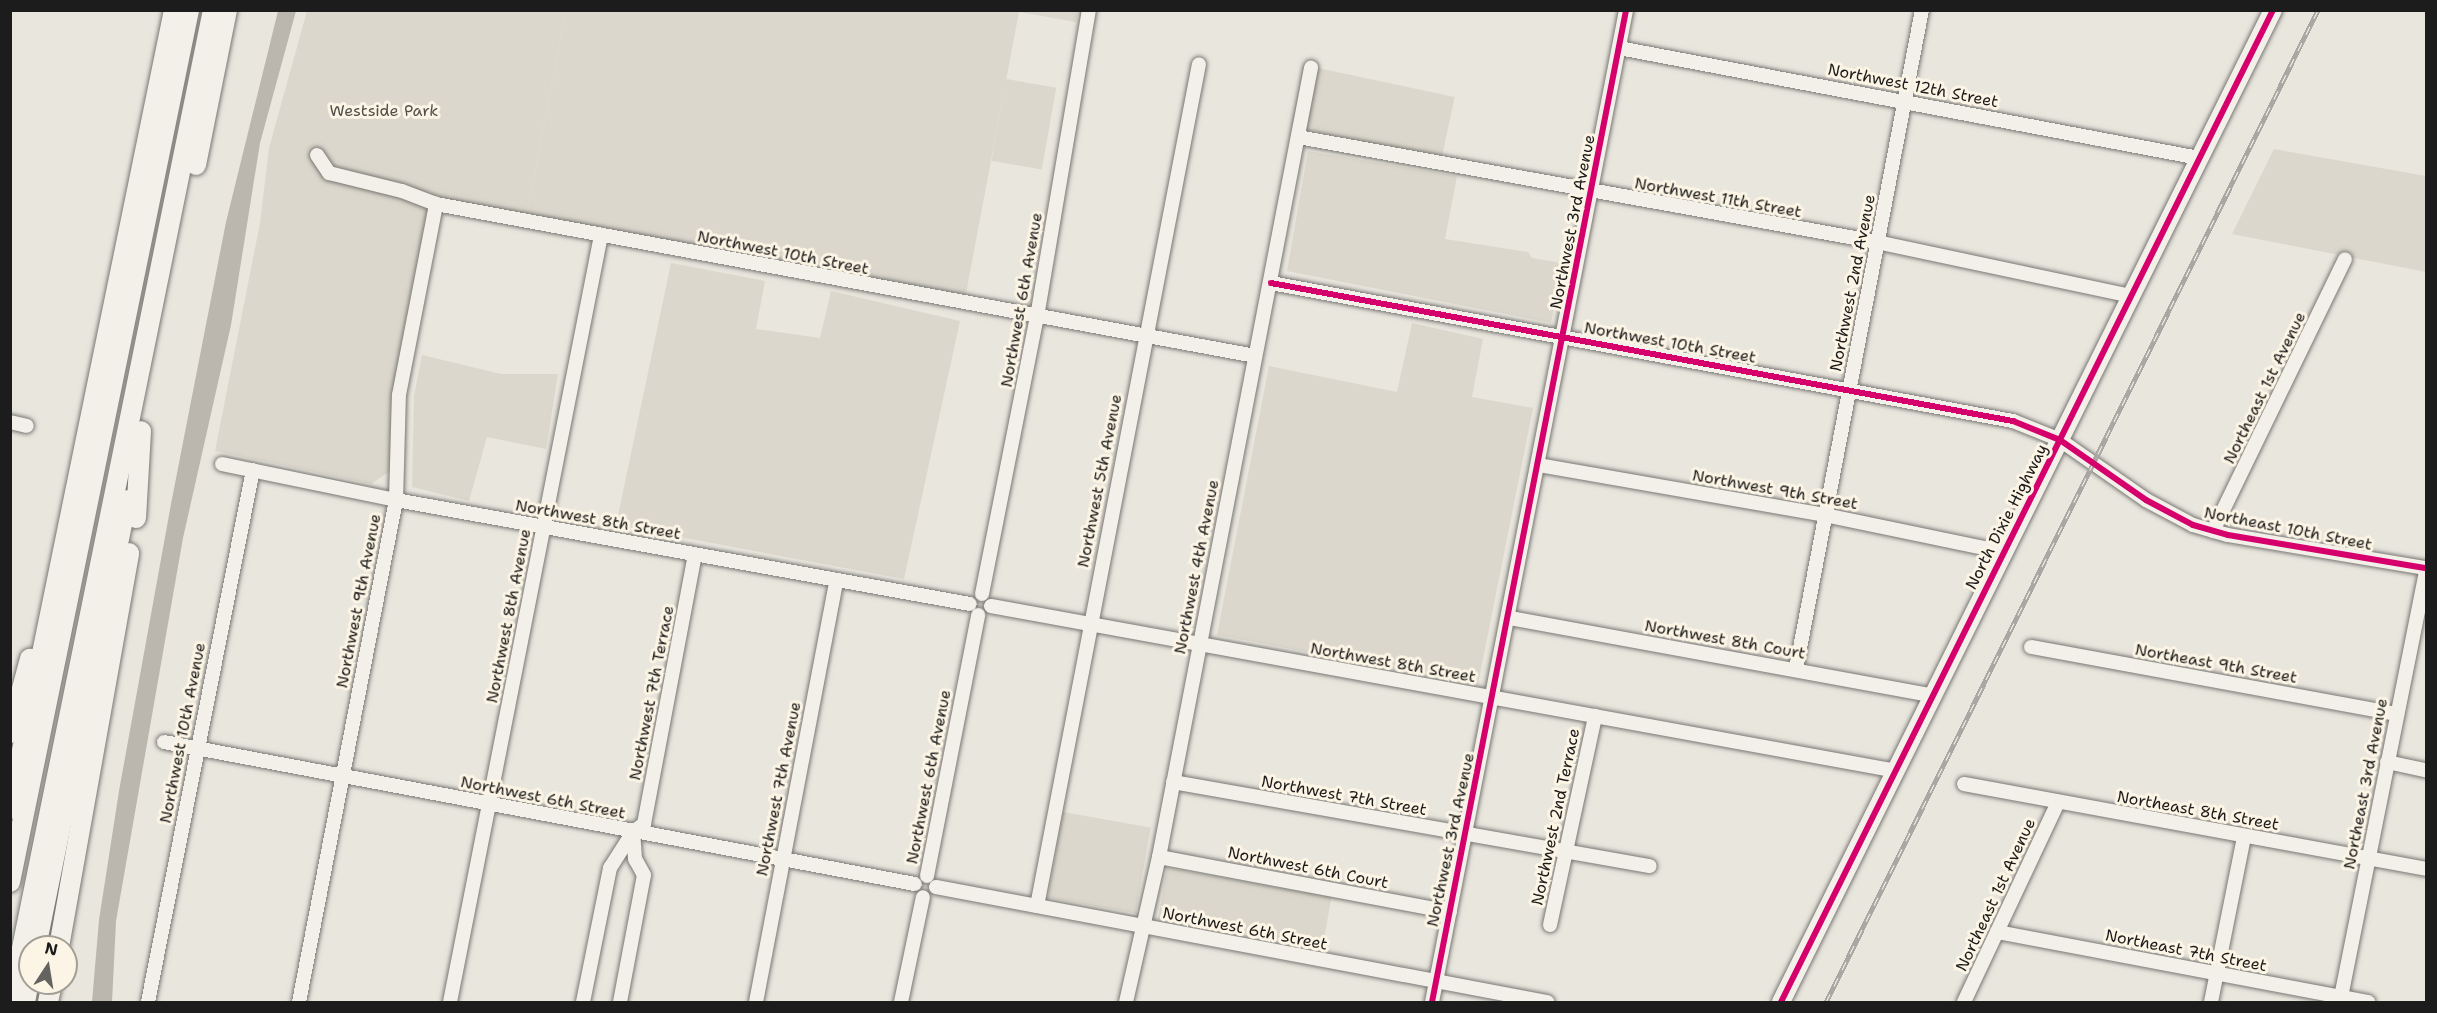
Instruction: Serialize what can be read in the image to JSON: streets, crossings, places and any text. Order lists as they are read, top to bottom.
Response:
{
  "streets": {
    "main road": ["North Dixie Highway"],
    "street": [
      "Northwest 12th Street",
      "Northwest 11th Street",
      "Northwest 3rd Avenue",
      "Northwest 10th Street",
      "Northwest 2nd Avenue",
      "Northwest 6th Avenue",
      "Northeast 1st Avenue",
      "Northwest 5th Avenue",
      "Northwest 9th Street",
      "Northwest 8th Street",
      "Northeast 10th Street",
      "Northwest 4th Avenue",
      "Northwest 9th Avenue",
      "Northwest 8th Avenue",
      "Northwest 8th Court",
      "Northeast 9th Street",
      "Northwest 7th Terrace",
      "Northwest 10th Avenue",
      "Northeast 3rd Avenue",
      "Northwest 7th Avenue",
      "Northwest 7th Street",
      "Northwest 6th Street",
      "Northeast 8th Street",
      "Northwest 2nd Terrace",
      "Northwest 6th Court",
      "Northeast 7th Street"
    ]
  },
  "crossings": [
    ["Northwest 12th Street", "Northwest 3rd Avenue"],
    ["Northwest 12th Street", "Northwest 2nd Avenue"],
    ["Northwest 12th Street", "North Dixie Highway"],
    ["Northwest 11th Street", "Northwest 3rd Avenue"],
    ["Northwest 11th Street", "Northwest 2nd Avenue"],
    ["Northwest 11th Street", "North Dixie Highway"],
    ["Northwest 11th Street", "Northwest 4th Avenue"],
    ["Northwest 3rd Avenue", "Northwest 10th Street"],
    ["Northwest 3rd Avenue", "Northwest 9th Street"],
    ["Northwest 3rd Avenue", "Northwest 8th Street"],
    ["Northwest 3rd Avenue", "Northwest 8th Court"],
    ["Northwest 3rd Avenue", "Northwest 7th Street"],
    ["Northwest 3rd Avenue", "Northwest 6th Street"],
    ["Northwest 3rd Avenue", "Northwest 6th Court"],
    ["Northwest 10th Street", "Northwest 2nd Avenue"],
    ["Northwest 10th Street", "Northwest 6th Avenue"],
    ["Northwest 10th Street", "Northwest 5th Avenue"],
    ["Northwest 10th Street", "North Dixie Highway"],
    ["Northwest 10th Street", "Northeast 10th Street"],
    ["Northwest 10th Street", "Northwest 4th Avenue"],
    ["Northwest 10th Street", "Northwest 9th Avenue"],
    ["Northwest 10th Street", "Northwest 8th Avenue"],
    ["Northwest 2nd Avenue", "Northwest 9th Street"],
    ["Northwest 2nd Avenue", "Northwest 8th Court"],
    ["Northwest 6th Avenue", "Northwest 8th Street"],
    ["Northwest 6th Avenue", "Northwest 6th Street"],
    ["Northeast 1st Avenue", "Northeast 10th Street"],
    ["Northeast 1st Avenue", "Northeast 8th Street"],
    ["Northeast 1st Avenue", "Northeast 7th Street"],
    ["Northwest 5th Avenue", "Northwest 8th Street"],
    ["Northwest 5th Avenue", "Northwest 6th Street"],
    ["Northwest 9th Street", "North Dixie Highway"],
    ["North Dixie Highway", "Northwest 8th Street"],
    ["North Dixie Highway", "Northeast 10th Street"],
    ["North Dixie Highway", "Northwest 8th Court"],
    ["Northwest 8th Street", "Northwest 4th Avenue"],
    ["Northwest 8th Street", "Northwest 9th Avenue"],
    ["Northwest 8th Street", "Northwest 8th Avenue"],
    ["Northwest 8th Street", "Northwest 7th Terrace"],
    ["Northwest 8th Street", "Northwest 10th Avenue"],
    ["Northwest 8th Street", "Northwest 7th Avenue"],
    ["Northwest 8th Street", "Northwest 2nd Terrace"],
    ["Northeast 10th Street", "Northeast 3rd Avenue"],
    ["Northwest 4th Avenue", "Northwest 7th Street"],
    ["Northwest 4th Avenue", "Northwest 6th Street"],
    ["Northwest 4th Avenue", "Northwest 6th Court"],
    ["Northwest 9th Avenue", "Northwest 6th Street"],
    ["Northwest 8th Avenue", "Northwest 6th Street"],
    ["Northeast 9th Street", "Northeast 3rd Avenue"],
    ["Northwest 7th Terrace", "Northwest 6th Street"],
    ["Northwest 10th Avenue", "Northwest 6th Street"],
    ["Northeast 3rd Avenue", "Northeast 8th Street"],
    ["Northeast 3rd Avenue", "Northeast 7th Street"],
    ["Northwest 7th Avenue", "Northwest 6th Street"],
    ["Northwest 7th Street", "Northwest 2nd Terrace"]
  ],
  "parks": ["Westside Park"],
  "north": "top"
}
